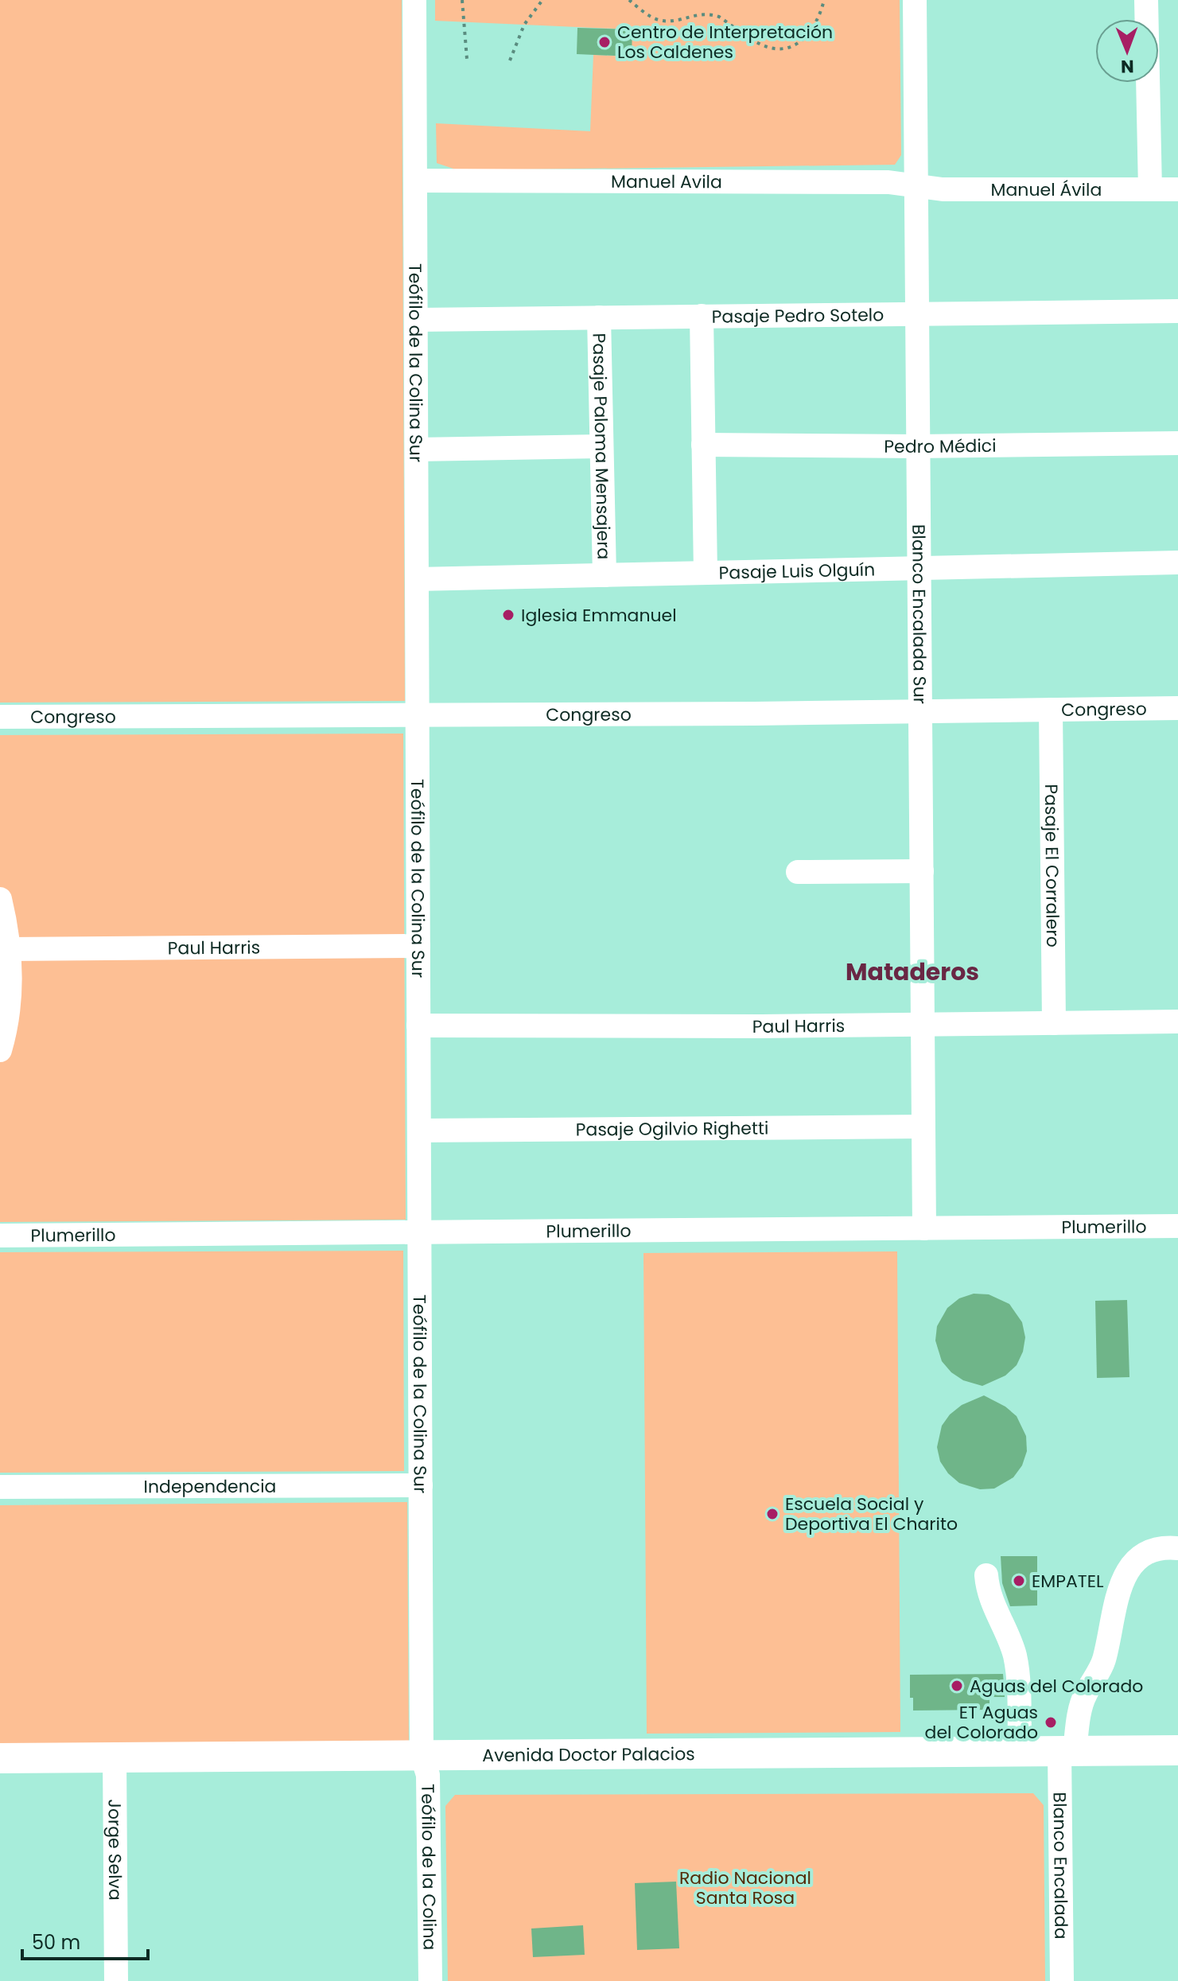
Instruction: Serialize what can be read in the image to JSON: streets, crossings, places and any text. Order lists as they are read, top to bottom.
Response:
{
  "streets": {
    "main road": ["Avenida Doctor Palacios"],
    "street": [
      "Manuel Avila",
      "Manuel Ávila",
      "Pasaje Pedro Sotelo",
      "Teófilo de la Colina Sur",
      "Pedro Médici",
      "Pasaje Paloma Mensajera",
      "Pasaje Luis Olguín",
      "Blanco Encalada Sur",
      "Congreso",
      "Pasaje El Corralero",
      "Paul Harris",
      "Pasaje Ogilvio Righetti",
      "Plumerillo",
      "Independencia",
      "Jorge Selva",
      "Blanco Encalada",
      "Teófilo de la Colina"
    ]
  },
  "crossings": [
    ["Manuel Avila", "Manuel Ávila"],
    ["Manuel Avila", "Teófilo de la Colina Sur"],
    ["Manuel Avila", "Blanco Encalada Sur"],
    ["Manuel Ávila", "Blanco Encalada Sur"],
    ["Pasaje Pedro Sotelo", "Teófilo de la Colina Sur"],
    ["Pasaje Pedro Sotelo", "Pasaje Paloma Mensajera"],
    ["Pasaje Pedro Sotelo", "Blanco Encalada Sur"],
    ["Teófilo de la Colina Sur", "Pasaje Luis Olguín"],
    ["Teófilo de la Colina Sur", "Congreso"],
    ["Teófilo de la Colina Sur", "Paul Harris"],
    ["Teófilo de la Colina Sur", "Pasaje Ogilvio Righetti"],
    ["Teófilo de la Colina Sur", "Plumerillo"],
    ["Teófilo de la Colina Sur", "Independencia"],
    ["Teófilo de la Colina Sur", "Avenida Doctor Palacios"],
    ["Teófilo de la Colina Sur", "Teófilo de la Colina"],
    ["Pedro Médici", "Blanco Encalada Sur"],
    ["Pasaje Paloma Mensajera", "Pasaje Luis Olguín"],
    ["Pasaje Luis Olguín", "Blanco Encalada Sur"],
    ["Blanco Encalada Sur", "Congreso"],
    ["Blanco Encalada Sur", "Paul Harris"],
    ["Blanco Encalada Sur", "Pasaje Ogilvio Righetti"],
    ["Blanco Encalada Sur", "Plumerillo"],
    ["Congreso", "Pasaje El Corralero"],
    ["Pasaje El Corralero", "Paul Harris"],
    ["Avenida Doctor Palacios", "Jorge Selva"],
    ["Avenida Doctor Palacios", "Blanco Encalada"],
    ["Avenida Doctor Palacios", "Teófilo de la Colina"]
  ],
  "districts": ["Mataderos"],
  "parks": ["Radio Nacional Santa Rosa"],
  "places": [
    "Centro de Interpretación Los Caldenes",
    "Iglesia Emmanuel",
    "Escuela Social y Deportiva El Charito",
    "EMPATEL",
    "Aguas del Colorado",
    "ET Aguas del Colorado"
  ],
  "scale_bar": "50 m",
  "north": "bottom"
}
